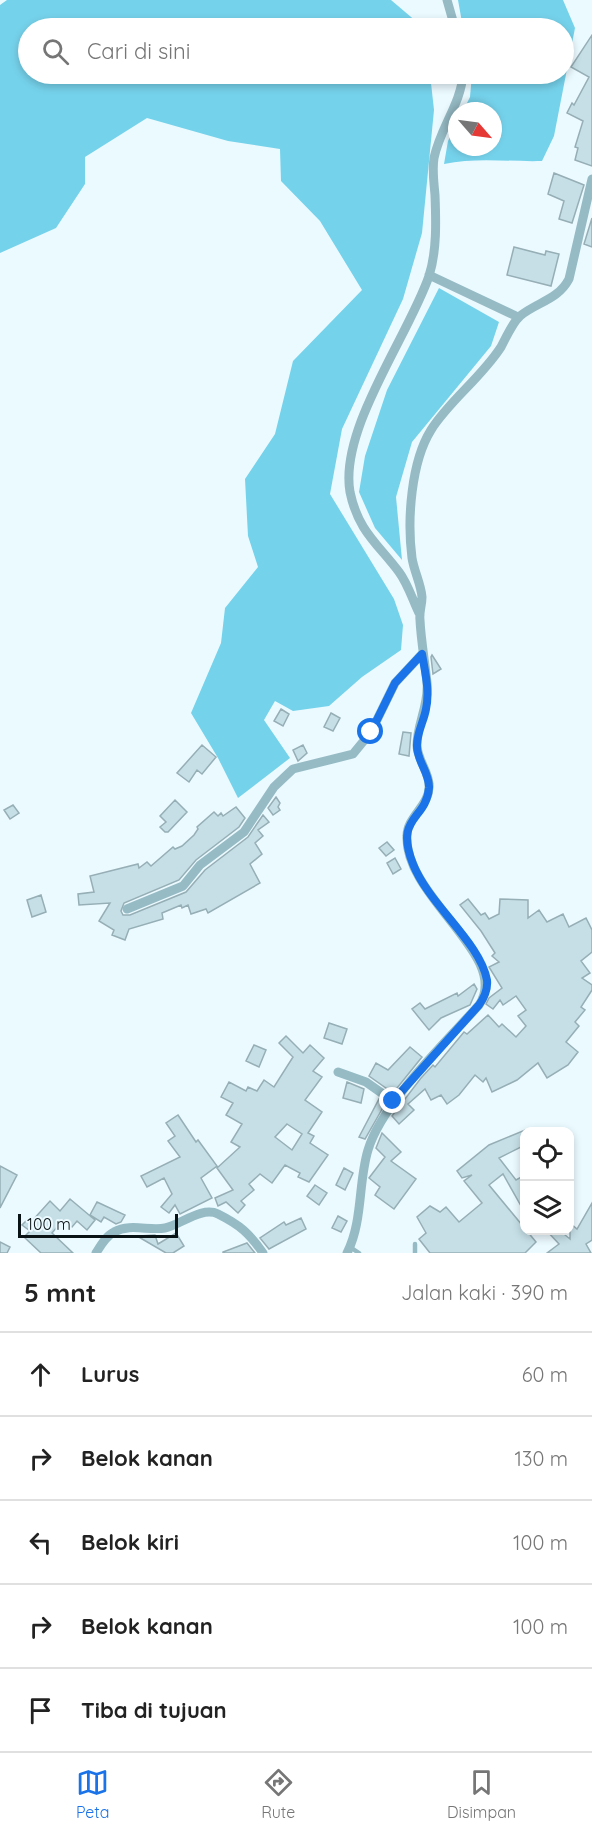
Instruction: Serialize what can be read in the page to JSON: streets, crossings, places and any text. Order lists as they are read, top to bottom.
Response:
{
  "scale_bar": "100 m",
  "north": "bottom right",
  "page": {
    "search": "Cari di sini",
    "scale": "100 m",
    "heading": ["5 mnt", "Jalan kaki · 390 m"],
    "list": [
      ["Lurus", "60 m"],
      ["Belok kanan", "130 m"],
      ["Belok kiri", "100 m"],
      ["Belok kanan", "100 m"],
      "Tiba di tujuan"
    ],
    "nav": ["Peta", "Rute", "Disimpan"]
  }
}
